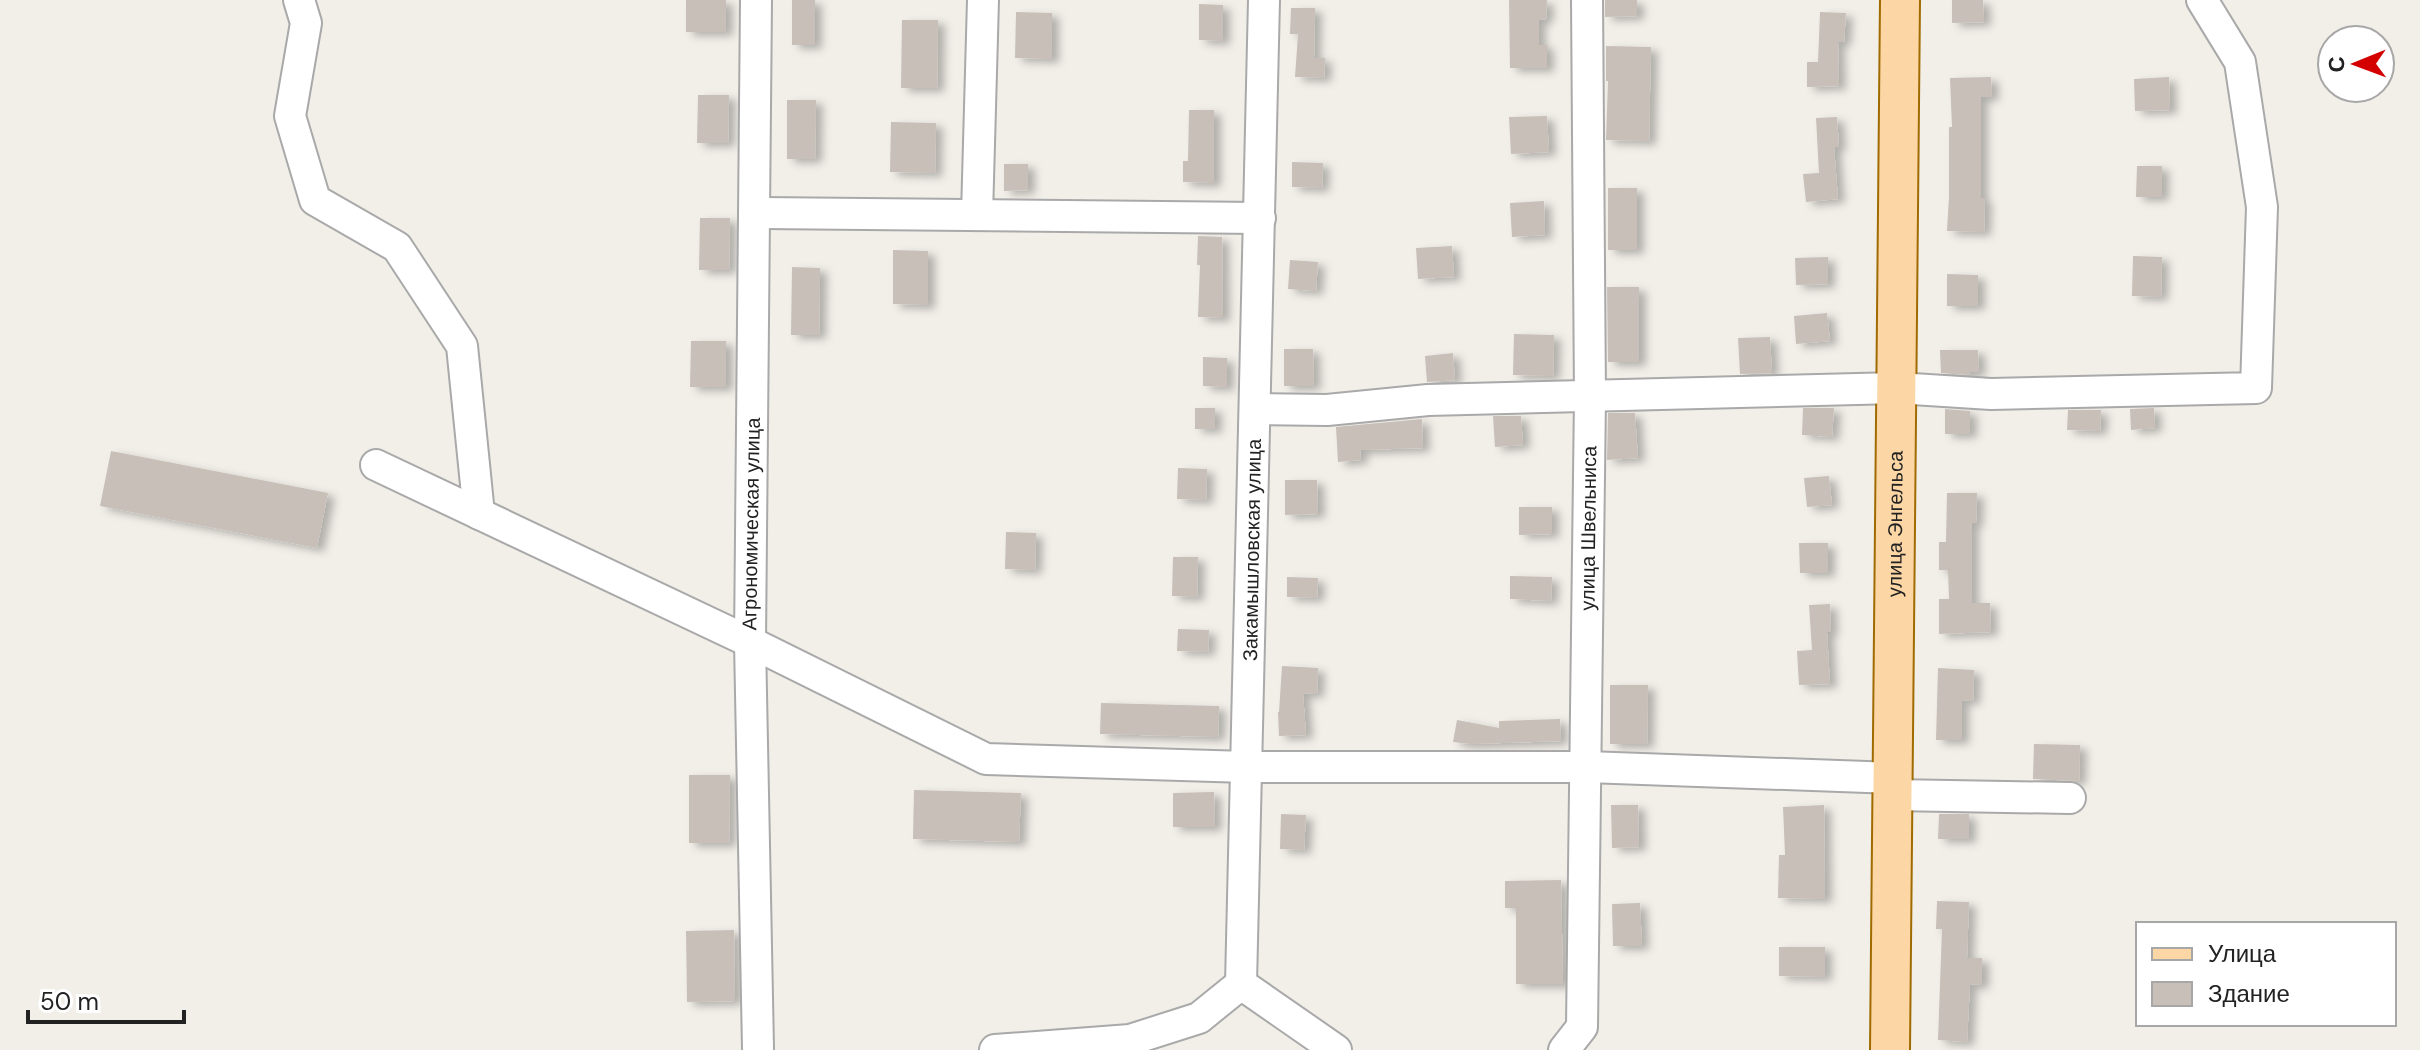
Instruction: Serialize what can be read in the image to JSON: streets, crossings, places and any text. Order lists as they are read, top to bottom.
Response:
{
  "streets": {
    "main road": ["улица Энгельса"],
    "street": ["Агрономическая улица", "улица Швельниса", "Закамышловская улица"]
  },
  "legend": ["Улица", "Здание"],
  "scale_bar": "50 m",
  "north": "left"
}
